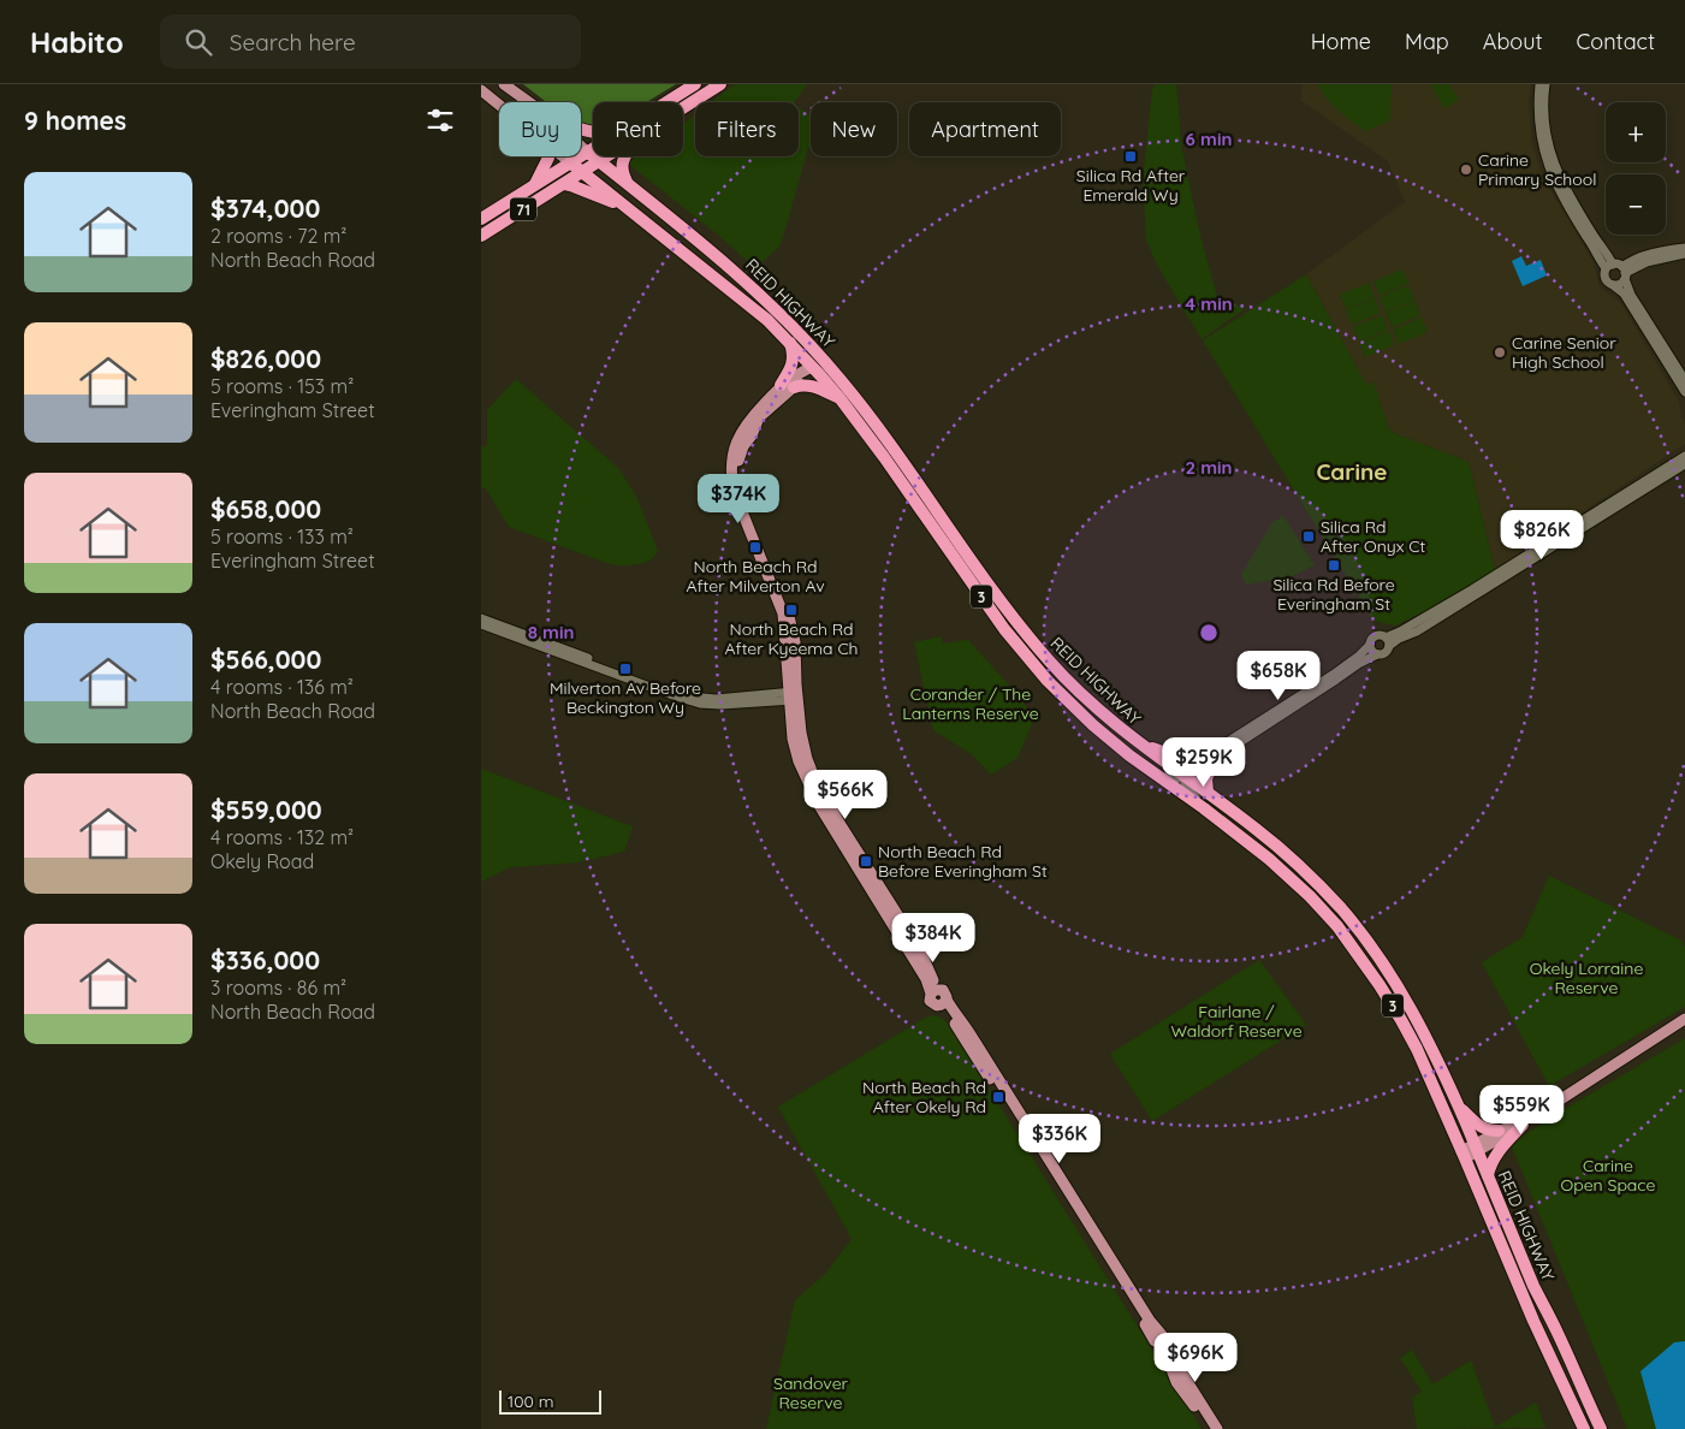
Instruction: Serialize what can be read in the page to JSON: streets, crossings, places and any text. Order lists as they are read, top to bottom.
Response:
{
  "streets": {
    "highway": ["71", "REID HIGHWAY", "3"]
  },
  "crossings": [
    ["71", "REID HIGHWAY"]
  ],
  "districts": ["Carine"],
  "parks": [
    "Corander / The Lanterns Reserve",
    "Okely Lorraine Reserve",
    "Fairlane / Waldorf Reserve",
    "Carine Open Space",
    "Sandover Reserve"
  ],
  "places": {
    "transit": [
      "Silica Rd After Emerald Wy",
      "Silica Rd After Onyx Ct",
      "North Beach Rd After Milverton Av",
      "Silica Rd Before Everingham St",
      "North Beach Rd After Kyeema Ch",
      "Milverton Av Before Beckington Wy",
      "North Beach Rd Before Everingham St",
      "North Beach Rd After Okely Rd"
    ],
    "other": ["Carine Primary School", "Carine Senior High School"]
  },
  "scale_bar": "100 m",
  "page": {
    "header": "Habito",
    "search": "Search here",
    "nav": [
      "Home",
      "Map",
      "About",
      "Contact"
    ],
    "heading": "9 homes",
    "map_buttons": ["+", "−"],
    "chip": [
      "Buy",
      "Rent",
      "Filters",
      "New",
      "Apartment"
    ],
    "list": [
      {
        "name": "$374,000",
        "note": "2 rooms · 72 m² · North Beach Road"
      },
      {
        "name": "$826,000",
        "note": "5 rooms · 153 m² · Everingham Street"
      },
      {
        "name": "$658,000",
        "note": "5 rooms · 133 m² · Everingham Street"
      },
      {
        "name": "$566,000",
        "note": "4 rooms · 136 m² · North Beach Road"
      },
      {
        "name": "$559,000",
        "note": "4 rooms · 132 m² · Okely Road"
      },
      {
        "name": "$336,000",
        "note": "3 rooms · 86 m² · North Beach Road"
      }
    ],
    "price": [
      "$374K",
      "$826K",
      "$658K",
      "$259K",
      "$566K",
      "$384K",
      "$559K",
      "$336K",
      "$696K"
    ],
    "scale": "100 m"
  },
  "rings": [
    "6 min",
    "4 min",
    "2 min",
    "8 min"
  ]
}
